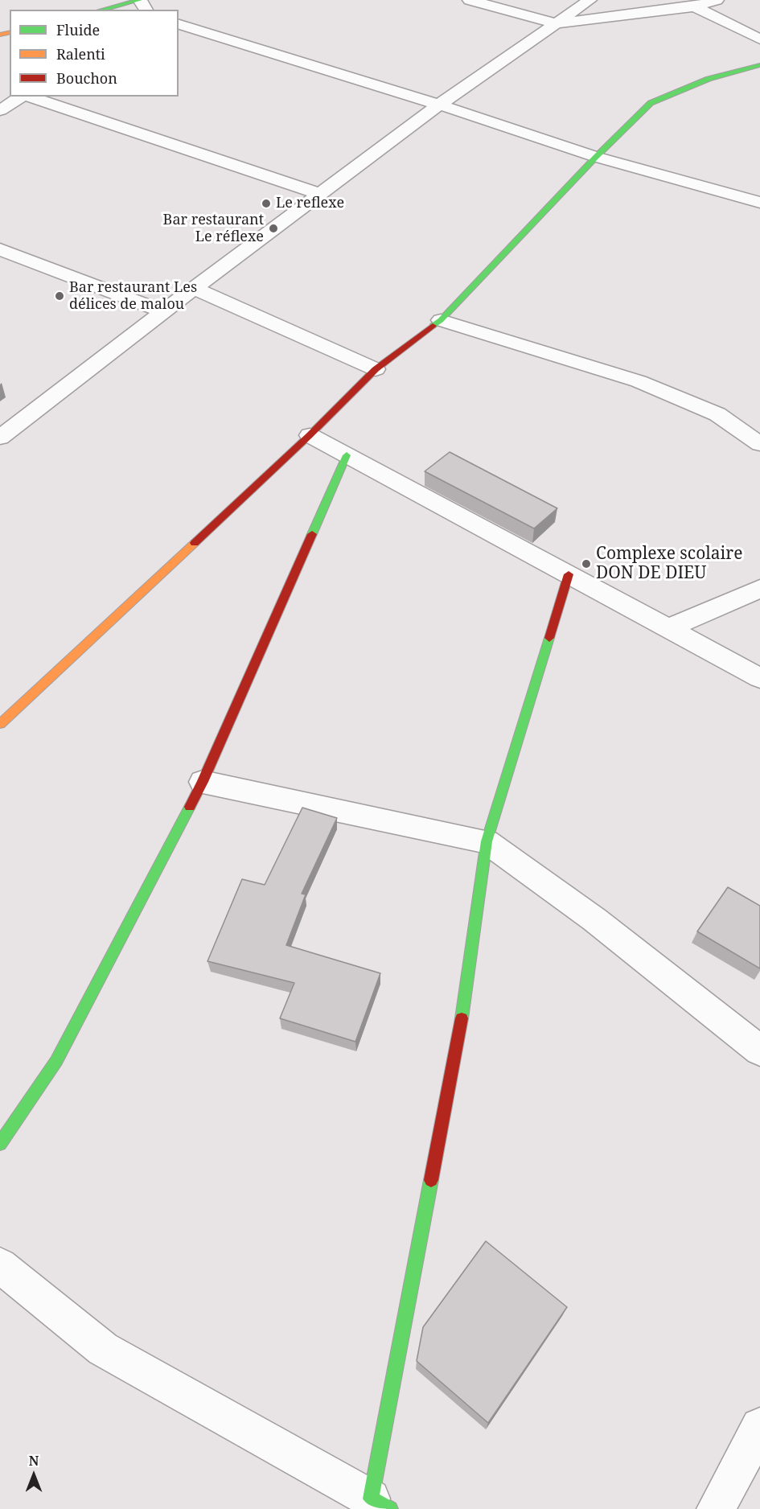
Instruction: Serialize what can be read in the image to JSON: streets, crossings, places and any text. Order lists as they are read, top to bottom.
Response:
{
  "places": [
    "Le reflexe",
    "Bar restaurant Le réflexe",
    "Bar restaurant Les délices de malou",
    "Complexe scolaire DON DE DIEU"
  ],
  "legend": ["Fluide", "Ralenti", "Bouchon"],
  "north": "top"
}
